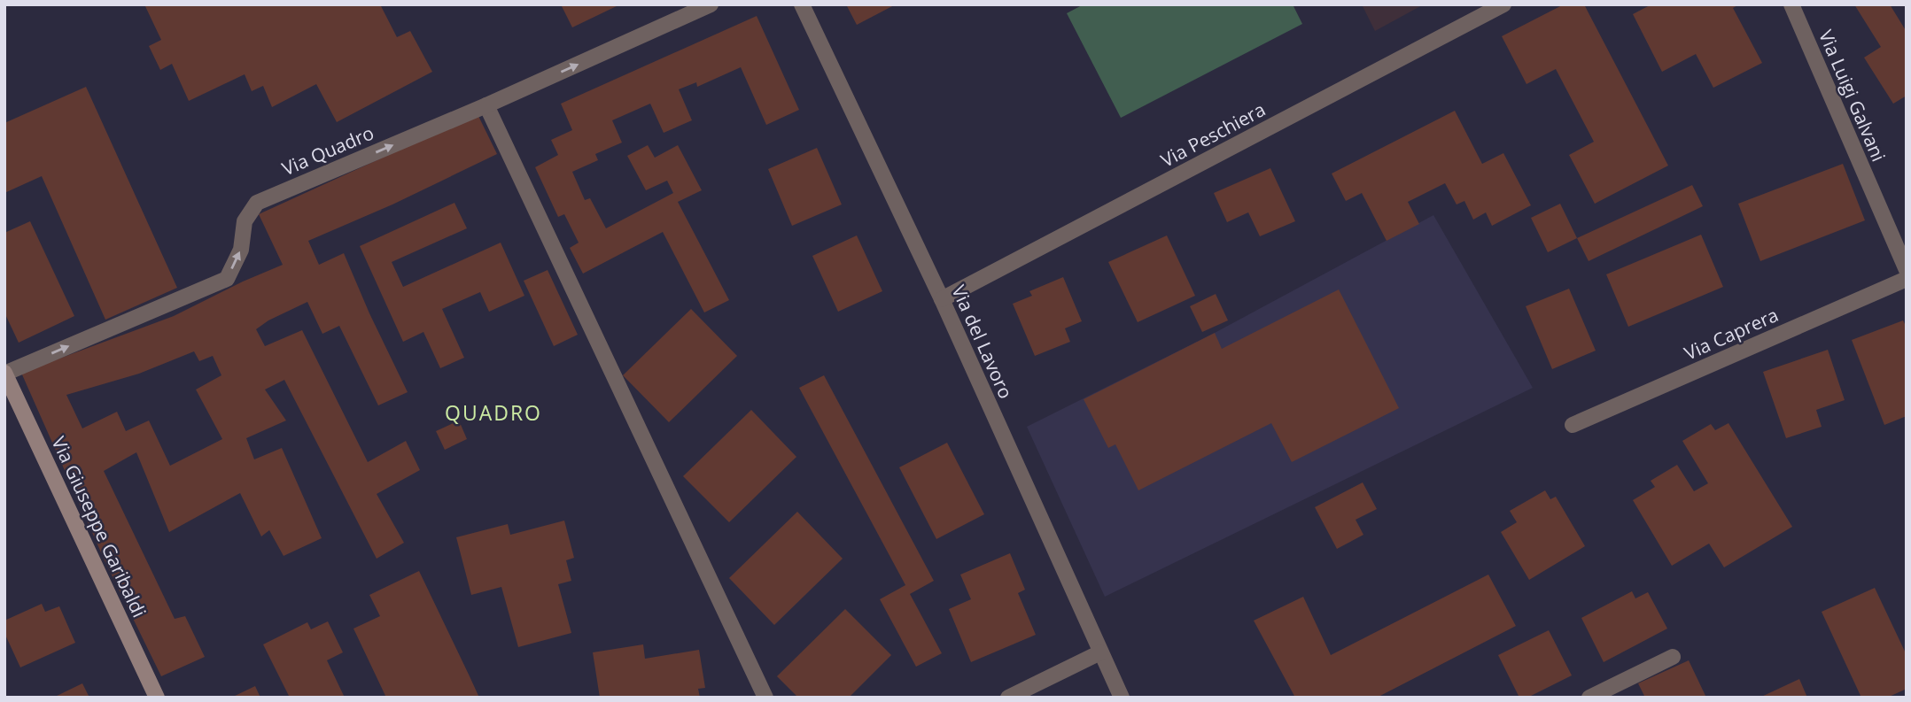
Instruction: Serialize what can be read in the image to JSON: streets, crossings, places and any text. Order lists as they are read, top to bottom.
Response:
{
  "streets": {
    "street": [
      "Via Luigi Galvani",
      "Via Peschiera",
      "Via Quadro",
      "Via Caprera",
      "Via del Lavoro",
      "Via Giuseppe Garibaldi"
    ]
  },
  "crossings": [
    ["Via Peschiera", "Via del Lavoro"],
    ["Via Quadro", "Via Giuseppe Garibaldi"]
  ],
  "one_way": ["Via Quadro"],
  "districts": ["QUADRO"]
}
